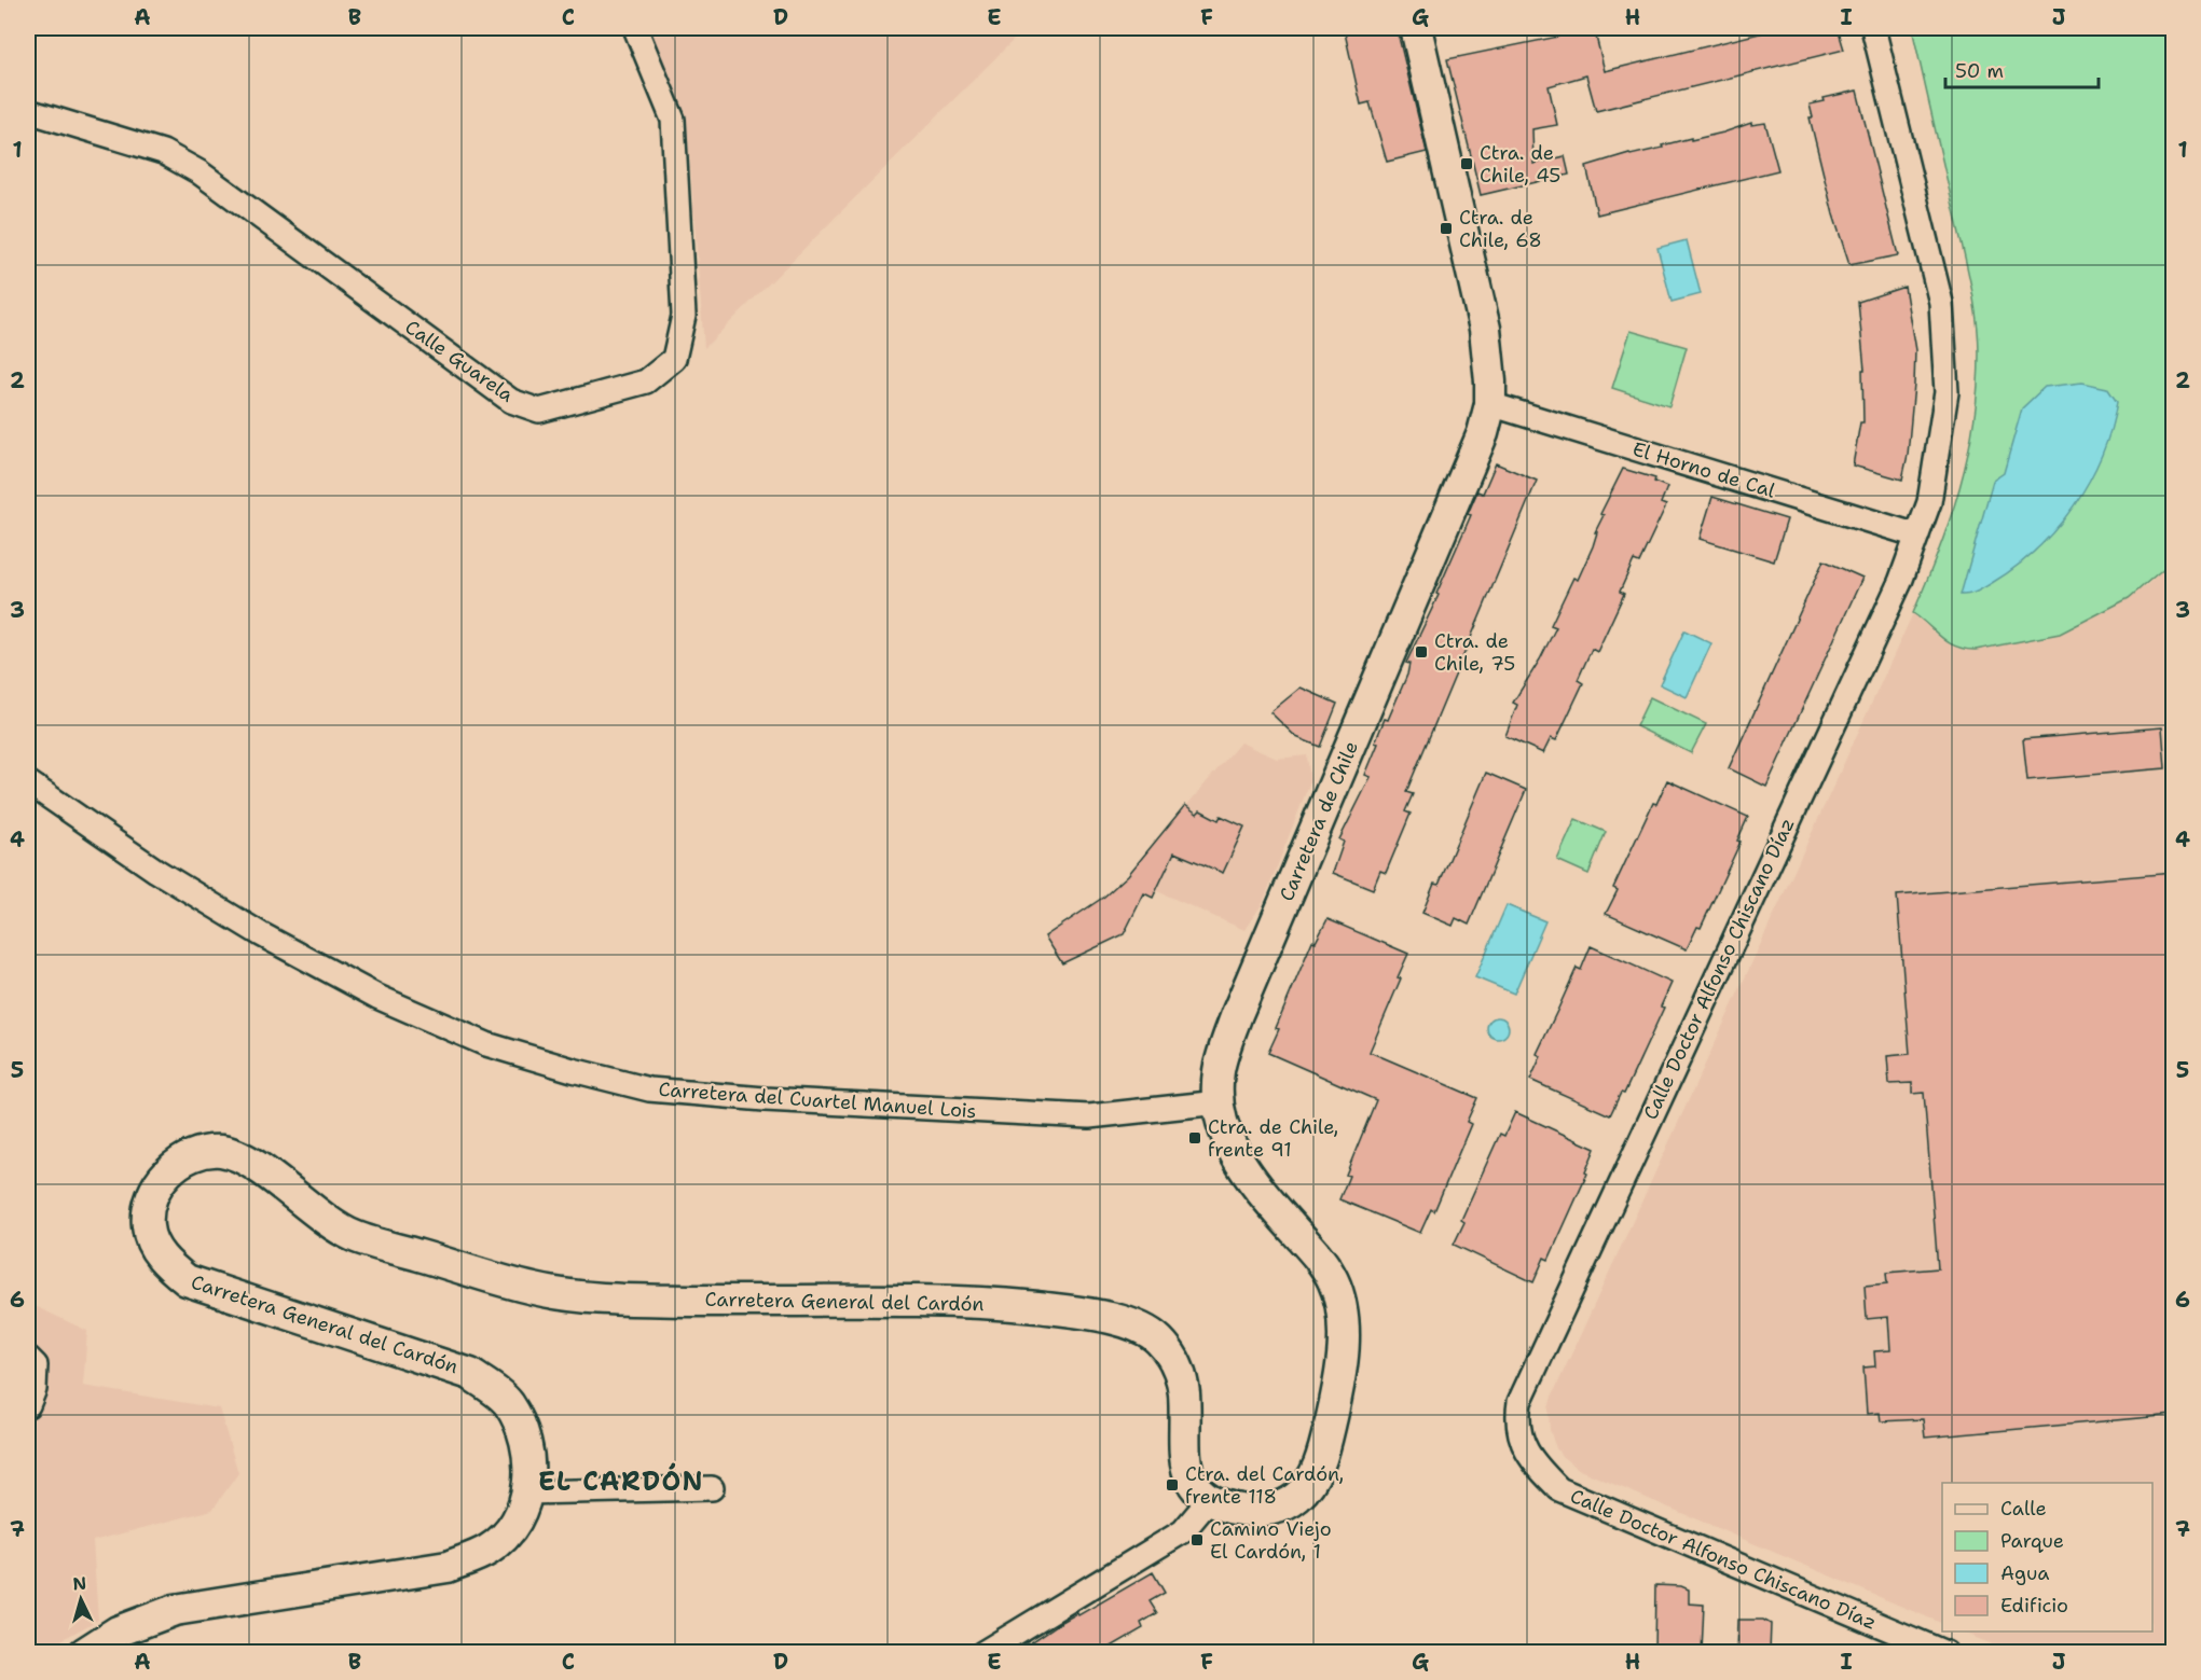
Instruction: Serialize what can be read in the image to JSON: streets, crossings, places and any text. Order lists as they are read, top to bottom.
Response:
{
  "streets": {
    "street": [
      "Calle Guarela",
      "El Horno de Cal",
      "Carretera de Chile",
      "Calle Doctor Alfonso Chiscano Díaz",
      "Carretera del Cuartel Manuel Lois",
      "Carretera General del Cardón"
    ]
  },
  "crossings": [
    ["El Horno de Cal", "Carretera de Chile"],
    ["El Horno de Cal", "Calle Doctor Alfonso Chiscano Díaz"],
    ["Carretera de Chile", "Carretera del Cuartel Manuel Lois"],
    ["Carretera de Chile", "Carretera General del Cardón"]
  ],
  "districts": ["EL CARDÓN"],
  "places": {
    "transit": [
      "Ctra. de Chile, 45",
      "Ctra. de Chile, 68",
      "Ctra. de Chile, 75",
      "Ctra. de Chile, frente 91",
      "Ctra. del Cardón, frente 118",
      "Camino Viejo El Cardón, 1"
    ]
  },
  "legend": [
    "Calle",
    "Parque",
    "Agua",
    "Edificio"
  ],
  "scale_bar": "50 m",
  "north": "top",
  "grid": {
    "columns": [
      "A",
      "B",
      "C",
      "D",
      "E",
      "F",
      "G",
      "H",
      "I",
      "J"
    ],
    "rows": [
      "1",
      "2",
      "3",
      "4",
      "5",
      "6",
      "7"
    ]
  }
}
